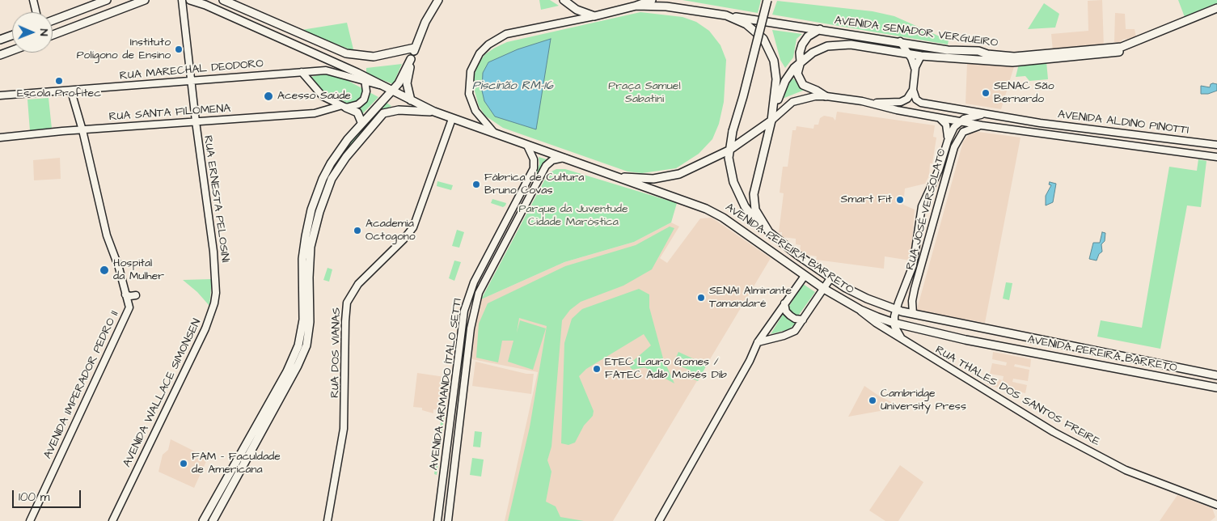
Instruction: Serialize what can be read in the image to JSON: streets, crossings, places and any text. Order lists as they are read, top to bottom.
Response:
{
  "streets": {
    "main road": ["AVENIDA SENADOR VERGUEIRO", "RUA MARECHAL DEODORO", "AVENIDA PEREIRA BARRETO"],
    "street": [
      "RUA SANTA FILOMENA",
      "AVENIDA ALDINO PINOTTI",
      "RUA ERNESTA PELOSINI",
      "RUA JOSÉ VERSOLATO",
      "RUA DOS VIANAS",
      "AVENIDA ARMANDO ÍTALO SETTI",
      "AVENIDA IMPERADOR PEDRO II",
      "AVENIDA WALLACE SIMONSEN",
      "RUA THALES DOS SANTOS FREIRE"
    ]
  },
  "crossings": [
    ["AVENIDA SENADOR VERGUEIRO", "AVENIDA ALDINO PINOTTI"],
    ["RUA MARECHAL DEODORO", "RUA SANTA FILOMENA"],
    ["RUA MARECHAL DEODORO", "RUA ERNESTA PELOSINI"],
    ["RUA MARECHAL DEODORO", "AVENIDA PEREIRA BARRETO"],
    ["RUA MARECHAL DEODORO", "RUA DOS VIANAS"],
    ["RUA MARECHAL DEODORO", "AVENIDA IMPERADOR PEDRO II"],
    ["RUA SANTA FILOMENA", "RUA ERNESTA PELOSINI"],
    ["RUA SANTA FILOMENA", "AVENIDA IMPERADOR PEDRO II"],
    ["AVENIDA ALDINO PINOTTI", "RUA JOSÉ VERSOLATO"],
    ["RUA ERNESTA PELOSINI", "AVENIDA WALLACE SIMONSEN"],
    ["RUA JOSÉ VERSOLATO", "AVENIDA PEREIRA BARRETO"],
    ["AVENIDA PEREIRA BARRETO", "RUA DOS VIANAS"],
    ["AVENIDA PEREIRA BARRETO", "AVENIDA ARMANDO ÍTALO SETTI"],
    ["AVENIDA PEREIRA BARRETO", "RUA THALES DOS SANTOS FREIRE"]
  ],
  "water": ["Piscinão RM-16"],
  "parks": ["Praça Samuel Sabatini", "Parque da Juventude Cidade Maróstica"],
  "places": [
    "Instituto Polígono de Ensino",
    "Escola Profitec",
    "SENAC São Bernardo",
    "Acesso Saúde",
    "Fábrica de Cultura Bruno Covas",
    "Smart Fit",
    "Academia Octogono",
    "Hospital da Mulher",
    "SENAI Almirante Tamandaré",
    "ETEC Lauro Gomes / FATEC Adib Moisés Dib",
    "Cambridge University Press",
    "FAM - Faculdade de Americana"
  ],
  "scale_bar": "100 m",
  "north": "right"
}
